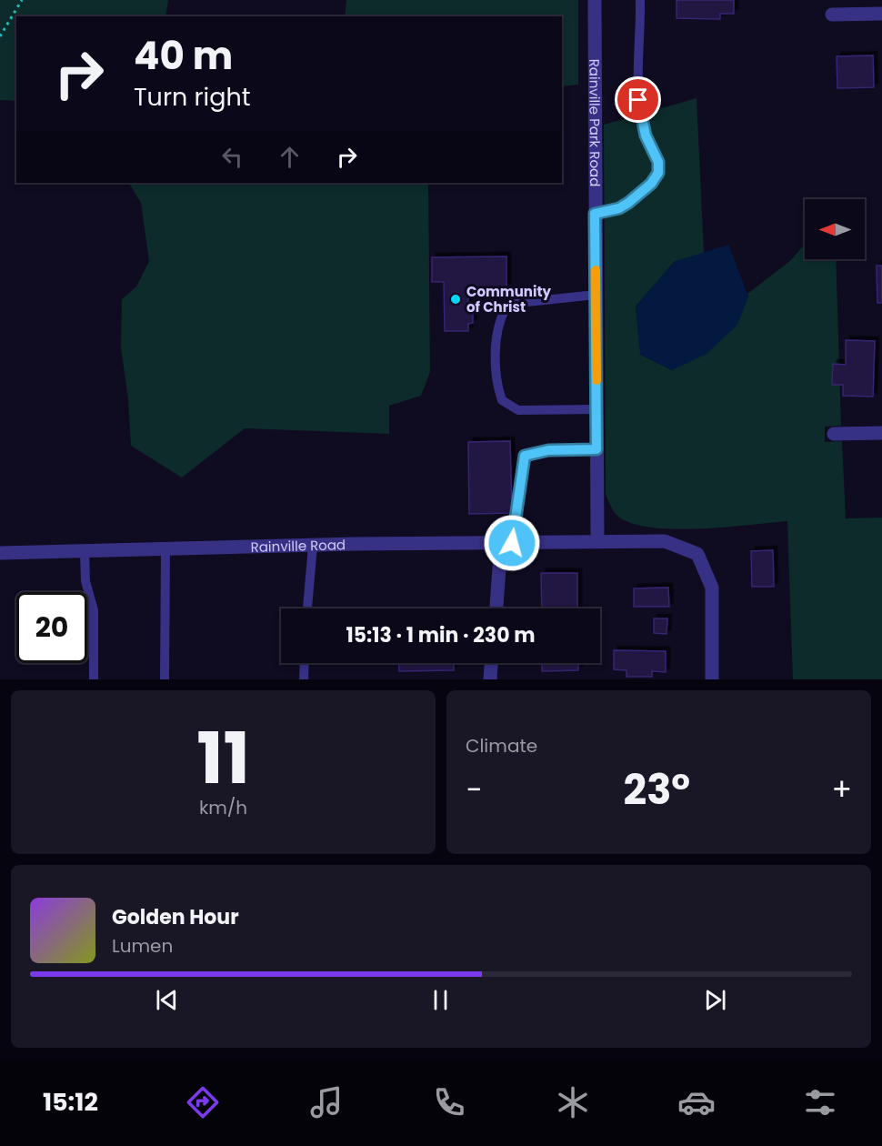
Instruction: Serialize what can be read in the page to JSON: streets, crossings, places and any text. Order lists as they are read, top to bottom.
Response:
{
  "streets": {
    "street": ["Rainville Park Road", "Rainville Road"]
  },
  "crossings": [
    ["Rainville Park Road", "Rainville Road"]
  ],
  "places": ["Community of Christ"],
  "north": "left",
  "page": {
    "turn": ["40 m", "Turn right"],
    "limit": "20",
    "trip": "15:13 · 1 min · 230 m",
    "tile": [
      ["11", "km/h"],
      "Climate"
    ],
    "heat": ["−", "23°", "+"],
    "song": ["Golden Hour", "Lumen"],
    "tabs": "15:12"
  }
}
